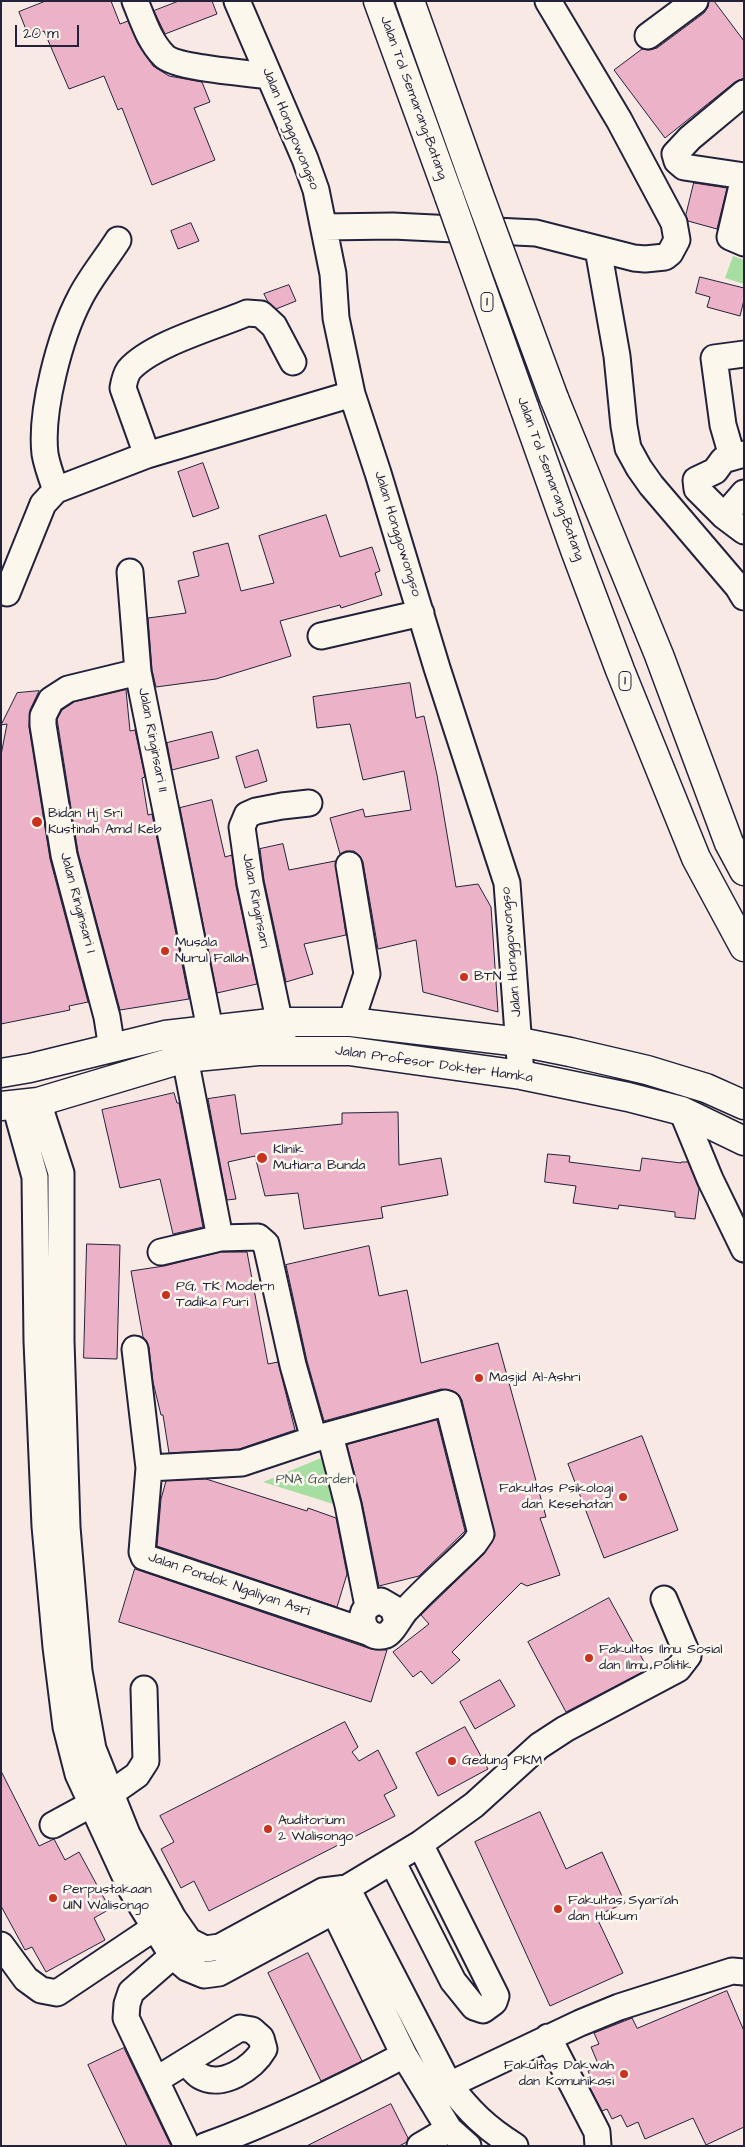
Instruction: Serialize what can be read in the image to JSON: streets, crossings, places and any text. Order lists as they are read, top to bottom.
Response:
{
  "streets": {
    "main road": ["Jalan Tol Semarang–Batang", "1", "Jalan Profesor Dokter Hamka"],
    "street": [
      "Jalan Honggowongso",
      "Jalan Ringinsari II",
      "Jalan Ringinsari",
      "Jalan Ringinsari I",
      "Jalan Pondok Ngaliyan Asri"
    ]
  },
  "crossings": [
    ["Jalan Honggowongso", "Jalan Profesor Dokter Hamka"],
    ["Jalan Ringinsari II", "Jalan Ringinsari I"],
    ["Jalan Ringinsari II", "Jalan Profesor Dokter Hamka"],
    ["Jalan Ringinsari", "Jalan Profesor Dokter Hamka"],
    ["Jalan Ringinsari I", "Jalan Profesor Dokter Hamka"]
  ],
  "parks": ["PNA Garden"],
  "places": [
    "Bidan Hj Sri Kustinah Amd Keb",
    "Musala Nurul Fallah",
    "BTN",
    "Klinik Mutiara Bunda",
    "PG, TK Modern Tadika Puri",
    "Masjid Al-Ashri",
    "Fakultas Psikologi dan Kesehatan",
    "Fakultas Ilmu Sosial dan Ilmu Politik",
    "Gedung PKM",
    "Auditorium 2 Walisongo",
    "Perpustakaan UIN Walisongo",
    "Fakultas Syari'ah dan Hukum",
    "Fakultas Dakwah dan Komunikasi"
  ],
  "scale_bar": "20 m"
}
